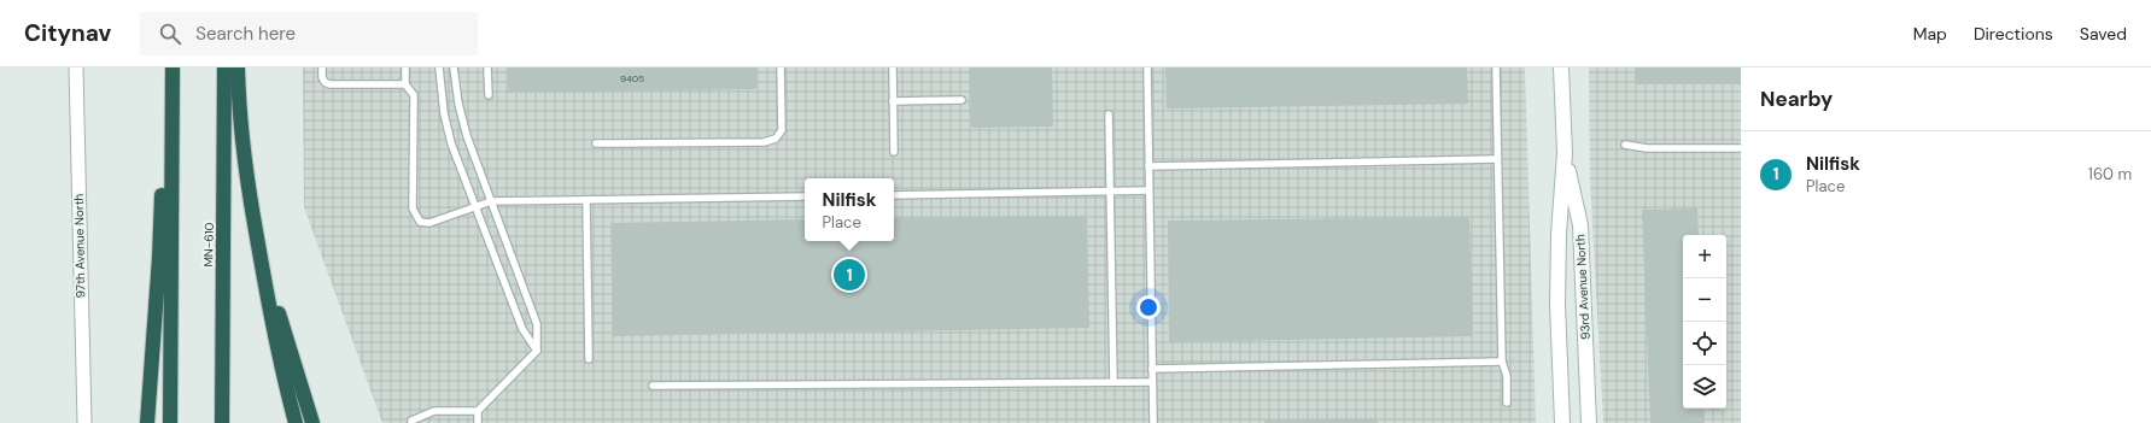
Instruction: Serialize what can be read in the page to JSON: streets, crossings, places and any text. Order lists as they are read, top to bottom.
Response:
{
  "streets": {
    "highway": ["MN-610"],
    "street": ["97th Avenue North", "93rd Avenue North"]
  },
  "house_numbers": ["9405"],
  "page": {
    "header": "Citynav",
    "search": "Search here",
    "nav": ["Map", "Directions", "Saved"],
    "heading": "Nearby",
    "list": [
      {
        "mark": "1",
        "name": "Nilfisk",
        "note": "Place",
        "value": "160 m"
      }
    ],
    "popup": ["Nilfisk", "Place"],
    "map_buttons": ["+", "−"],
    "pins": "1"
  }
}
